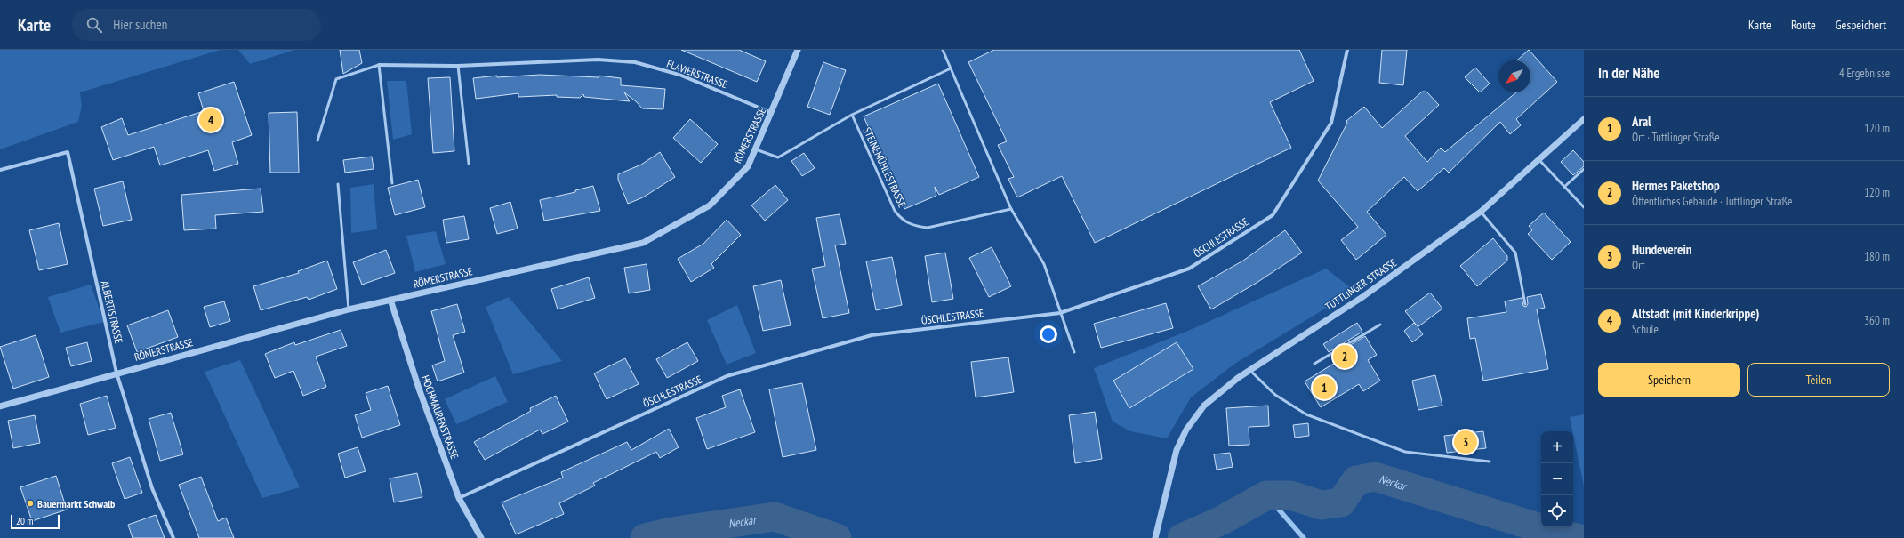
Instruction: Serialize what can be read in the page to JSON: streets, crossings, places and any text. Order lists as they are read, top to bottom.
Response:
{
  "streets": {
    "street": [
      "FLAVIERSTRASSE",
      "RÖMERSTRASSE",
      "ÖSCHLESTRASSE",
      "TUTTLINGER STRASSE",
      "ALBERTISTRASSE",
      "HOCHMAURENSTRASSE"
    ],
    "lane": ["STEINEMÜHLESTRASSE"]
  },
  "crossings": [
    ["FLAVIERSTRASSE", "RÖMERSTRASSE"],
    ["RÖMERSTRASSE", "ALBERTISTRASSE"],
    ["RÖMERSTRASSE", "HOCHMAURENSTRASSE"],
    ["ÖSCHLESTRASSE", "HOCHMAURENSTRASSE"]
  ],
  "water": ["Neckar"],
  "places": ["Bauermarkt Schwalb"],
  "scale_bar": "20 m",
  "north": "bottom left",
  "page": {
    "header": "Karte",
    "search": "Hier suchen",
    "nav": ["Karte", "Route", "Gespeichert"],
    "heading": ["In der Nähe", "4 Ergebnisse"],
    "list": [
      {
        "mark": "1",
        "name": "Aral",
        "note": "Ort · Tuttlinger Straße",
        "value": "120 m"
      },
      {
        "mark": "2",
        "name": "Hermes Paketshop",
        "note": "Öffentliches Gebäude · Tuttlinger Straße",
        "value": "120 m"
      },
      {
        "mark": "3",
        "name": "Hundeverein",
        "note": "Ort",
        "value": "180 m"
      },
      {
        "mark": "4",
        "name": "Altstadt (mit Kinderkrippe)",
        "note": "Schule",
        "value": "360 m"
      }
    ],
    "pins": [
      "4",
      "2",
      "1",
      "3"
    ],
    "buttons": ["Speichern", "Teilen"],
    "map_buttons": ["+", "−"],
    "scale": "20 m"
  }
}
